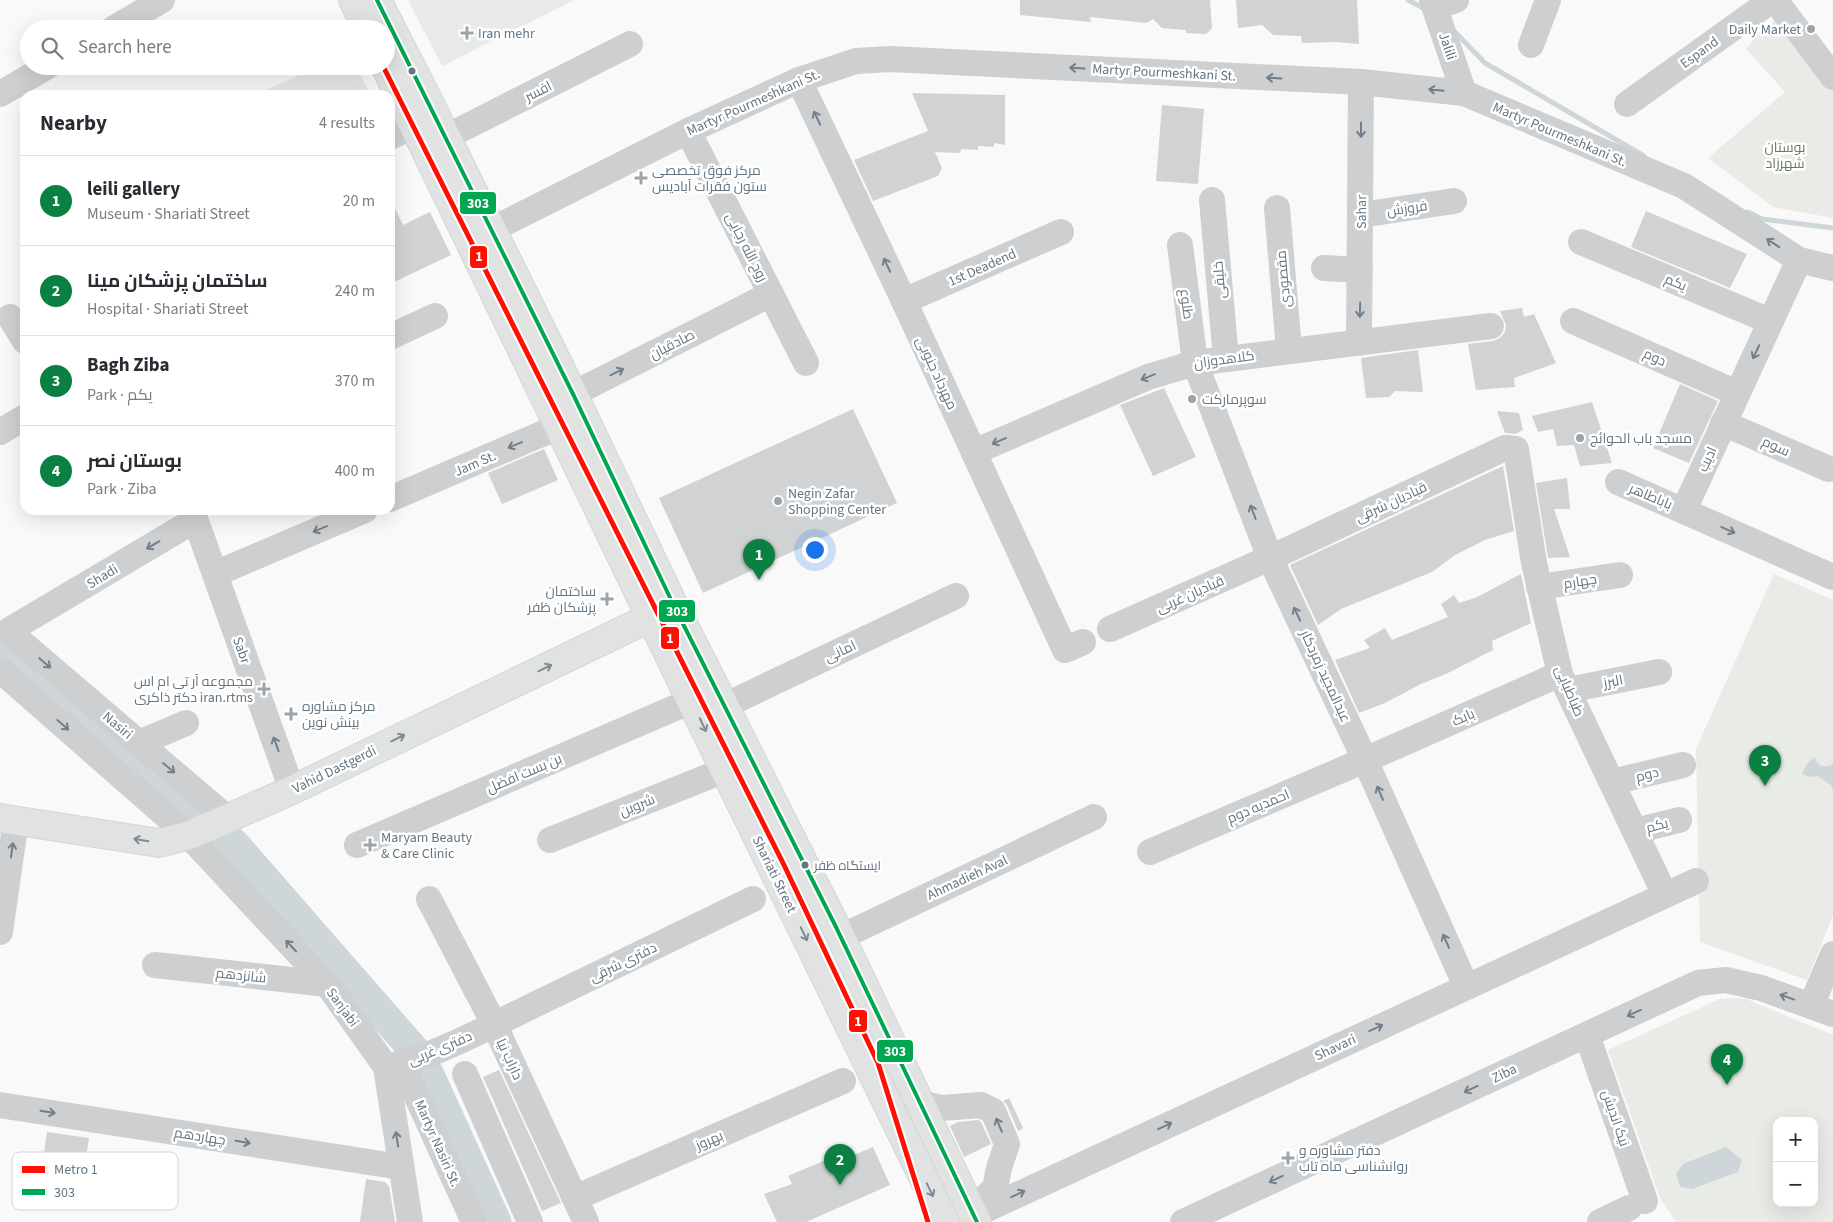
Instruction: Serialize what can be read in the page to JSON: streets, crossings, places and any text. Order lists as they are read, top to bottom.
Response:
{
  "streets": {
    "main road": ["Vahid Dastgerdi", "Shariati Street"],
    "street": [
      "Jalili",
      "Espand",
      "Martyr Pourmeshkani St.",
      "افسر",
      "فروزش",
      "Sahar",
      "روح الله رجایی",
      "1st Deadend",
      "مقصودی",
      "خلیقی",
      "یکم",
      "طلوع",
      "صادقیان",
      "دوم",
      "کلاهدوزان",
      "مهرداد جنوبی",
      "سوم",
      "ادیب",
      "Jam St.",
      "باباطاهر",
      "قبادیان شرقی",
      "Shadi",
      "چهارم",
      "قبادیان غربی",
      "Sabr",
      "امانی",
      "عبدالمجید زمردکار",
      "البرز",
      "طباطبایی",
      "بابک",
      "Nasiri",
      "بن بست افضل",
      "شروین",
      "احمدیه دوم",
      "Ahmadieh Aval",
      "دفتری شرقی",
      "شانزدهم",
      "Sanjabi",
      "Shavari",
      "دفتری غربی",
      "داراب نیا",
      "Ziba",
      "نیک اندیش",
      "چهاردهم",
      "بهروز",
      "Martyr Nasiri St."
    ]
  },
  "crossings": [
    ["Jalili", "Martyr Pourmeshkani St."],
    ["Martyr Pourmeshkani St.", "Sahar"],
    ["Martyr Pourmeshkani St.", "روح الله رجایی"],
    ["Martyr Pourmeshkani St.", "مهرداد جنوبی"],
    ["Martyr Pourmeshkani St.", "ادیب"],
    ["Martyr Pourmeshkani St.", "Shariati Street"],
    ["افسر", "Shariati Street"],
    ["فروزش", "Sahar"],
    ["Sahar", "کلاهدوزان"],
    ["روح الله رجایی", "صادقیان"],
    ["1st Deadend", "مهرداد جنوبی"],
    ["مقصودی", "کلاهدوزان"],
    ["خلیقی", "کلاهدوزان"],
    ["یکم", "ادیب"],
    ["یکم", "طباطبایی"],
    ["طلوع", "کلاهدوزان"],
    ["طلوع", "عبدالمجید زمردکار"],
    ["صادقیان", "Shariati Street"],
    ["دوم", "ادیب"],
    ["دوم", "طباطبایی"],
    ["کلاهدوزان", "مهرداد جنوبی"],
    ["کلاهدوزان", "عبدالمجید زمردکار"],
    ["سوم", "ادیب"],
    ["ادیب", "باباطاهر"],
    ["Jam St.", "Shariati Street"],
    ["قبادیان شرقی", "قبادیان غربی"],
    ["قبادیان شرقی", "عبدالمجید زمردکار"],
    ["قبادیان شرقی", "طباطبایی"],
    ["Shadi", "Sabr"],
    ["Shadi", "Nasiri"],
    ["چهارم", "طباطبایی"],
    ["قبادیان غربی", "عبدالمجید زمردکار"],
    ["Sabr", "Vahid Dastgerdi"],
    ["امانی", "Shariati Street"],
    ["عبدالمجید زمردکار", "بابک"],
    ["عبدالمجید زمردکار", "احمدیه دوم"],
    ["عبدالمجید زمردکار", "Shavari"],
    ["البرز", "طباطبایی"],
    ["البرز", "بابک"],
    ["طباطبایی", "بابک"],
    ["طباطبایی", "Shavari"],
    ["بابک", "احمدیه دوم"],
    ["Nasiri", "Vahid Dastgerdi"],
    ["Nasiri", "Sanjabi"],
    ["Vahid Dastgerdi", "Shariati Street"],
    ["Vahid Dastgerdi", "Sanjabi"],
    ["بن بست افضل", "Shariati Street"],
    ["شروین", "Shariati Street"],
    ["Shariati Street", "Ahmadieh Aval"],
    ["Shariati Street", "Shavari"],
    ["دفتری شرقی", "دفتری غربی"],
    ["دفتری شرقی", "داراب نیا"],
    ["شانزدهم", "Sanjabi"],
    ["Sanjabi", "دفتری غربی"],
    ["Sanjabi", "چهاردهم"],
    ["Sanjabi", "Martyr Nasiri St."],
    ["دفتری غربی", "داراب نیا"],
    ["دفتری غربی", "Martyr Nasiri St."],
    ["داراب نیا", "بهروز"],
    ["Ziba", "نیک اندیش"]
  ],
  "one_way": [
    "Martyr Pourmeshkani St.",
    "Sahar",
    "صادقیان",
    "کلاهدوزان",
    "مهرداد جنوبی",
    "Jam St.",
    "Shadi",
    "Sabr",
    "عبدالمجید زمردکار",
    "Shavari",
    "Ziba",
    "چهاردهم"
  ],
  "parks": ["بوستان شهرزاد"],
  "places": {
    "other": [
      "Daily Market",
      "سوپرمارکت",
      "مسجد باب الحوائج",
      "Negin Zafar Shopping Center",
      "ایستگاه ظفر"
    ],
    "health": [
      "Iran mehr",
      "مرکز فوق تخصصی ستون فقرات آبادیس",
      "ساختمان پزشکان ظفر",
      "مجموعه آر تی ام اس دکتر ذاکری iran.rtms",
      "مرکز مشاوره بینش نوین",
      "Maryam Beauty & Care Clinic",
      "دفتر مشاوره و روانشناسی ماه تاب"
    ]
  },
  "lines": ["transit line 303", "metro line 1"],
  "legend": ["Metro 1", "303"],
  "page": {
    "search": "Search here",
    "heading": ["Nearby", "4 results"],
    "list": [
      {
        "mark": "1",
        "name": "leili gallery",
        "note": "Museum · Shariati Street",
        "value": "20 m"
      },
      {
        "mark": "2",
        "name": "ساختمان پزشكان مينا",
        "note": "Hospital · Shariati Street",
        "value": "240 m"
      },
      {
        "mark": "3",
        "name": "Bagh Ziba",
        "note": "Park · یکم",
        "value": "370 m"
      },
      {
        "mark": "4",
        "name": "بوستان نصر",
        "note": "Park · Ziba",
        "value": "400 m"
      }
    ],
    "pins": [
      "1",
      "3",
      "4",
      "2"
    ],
    "map_buttons": ["+", "−"]
  }
}
